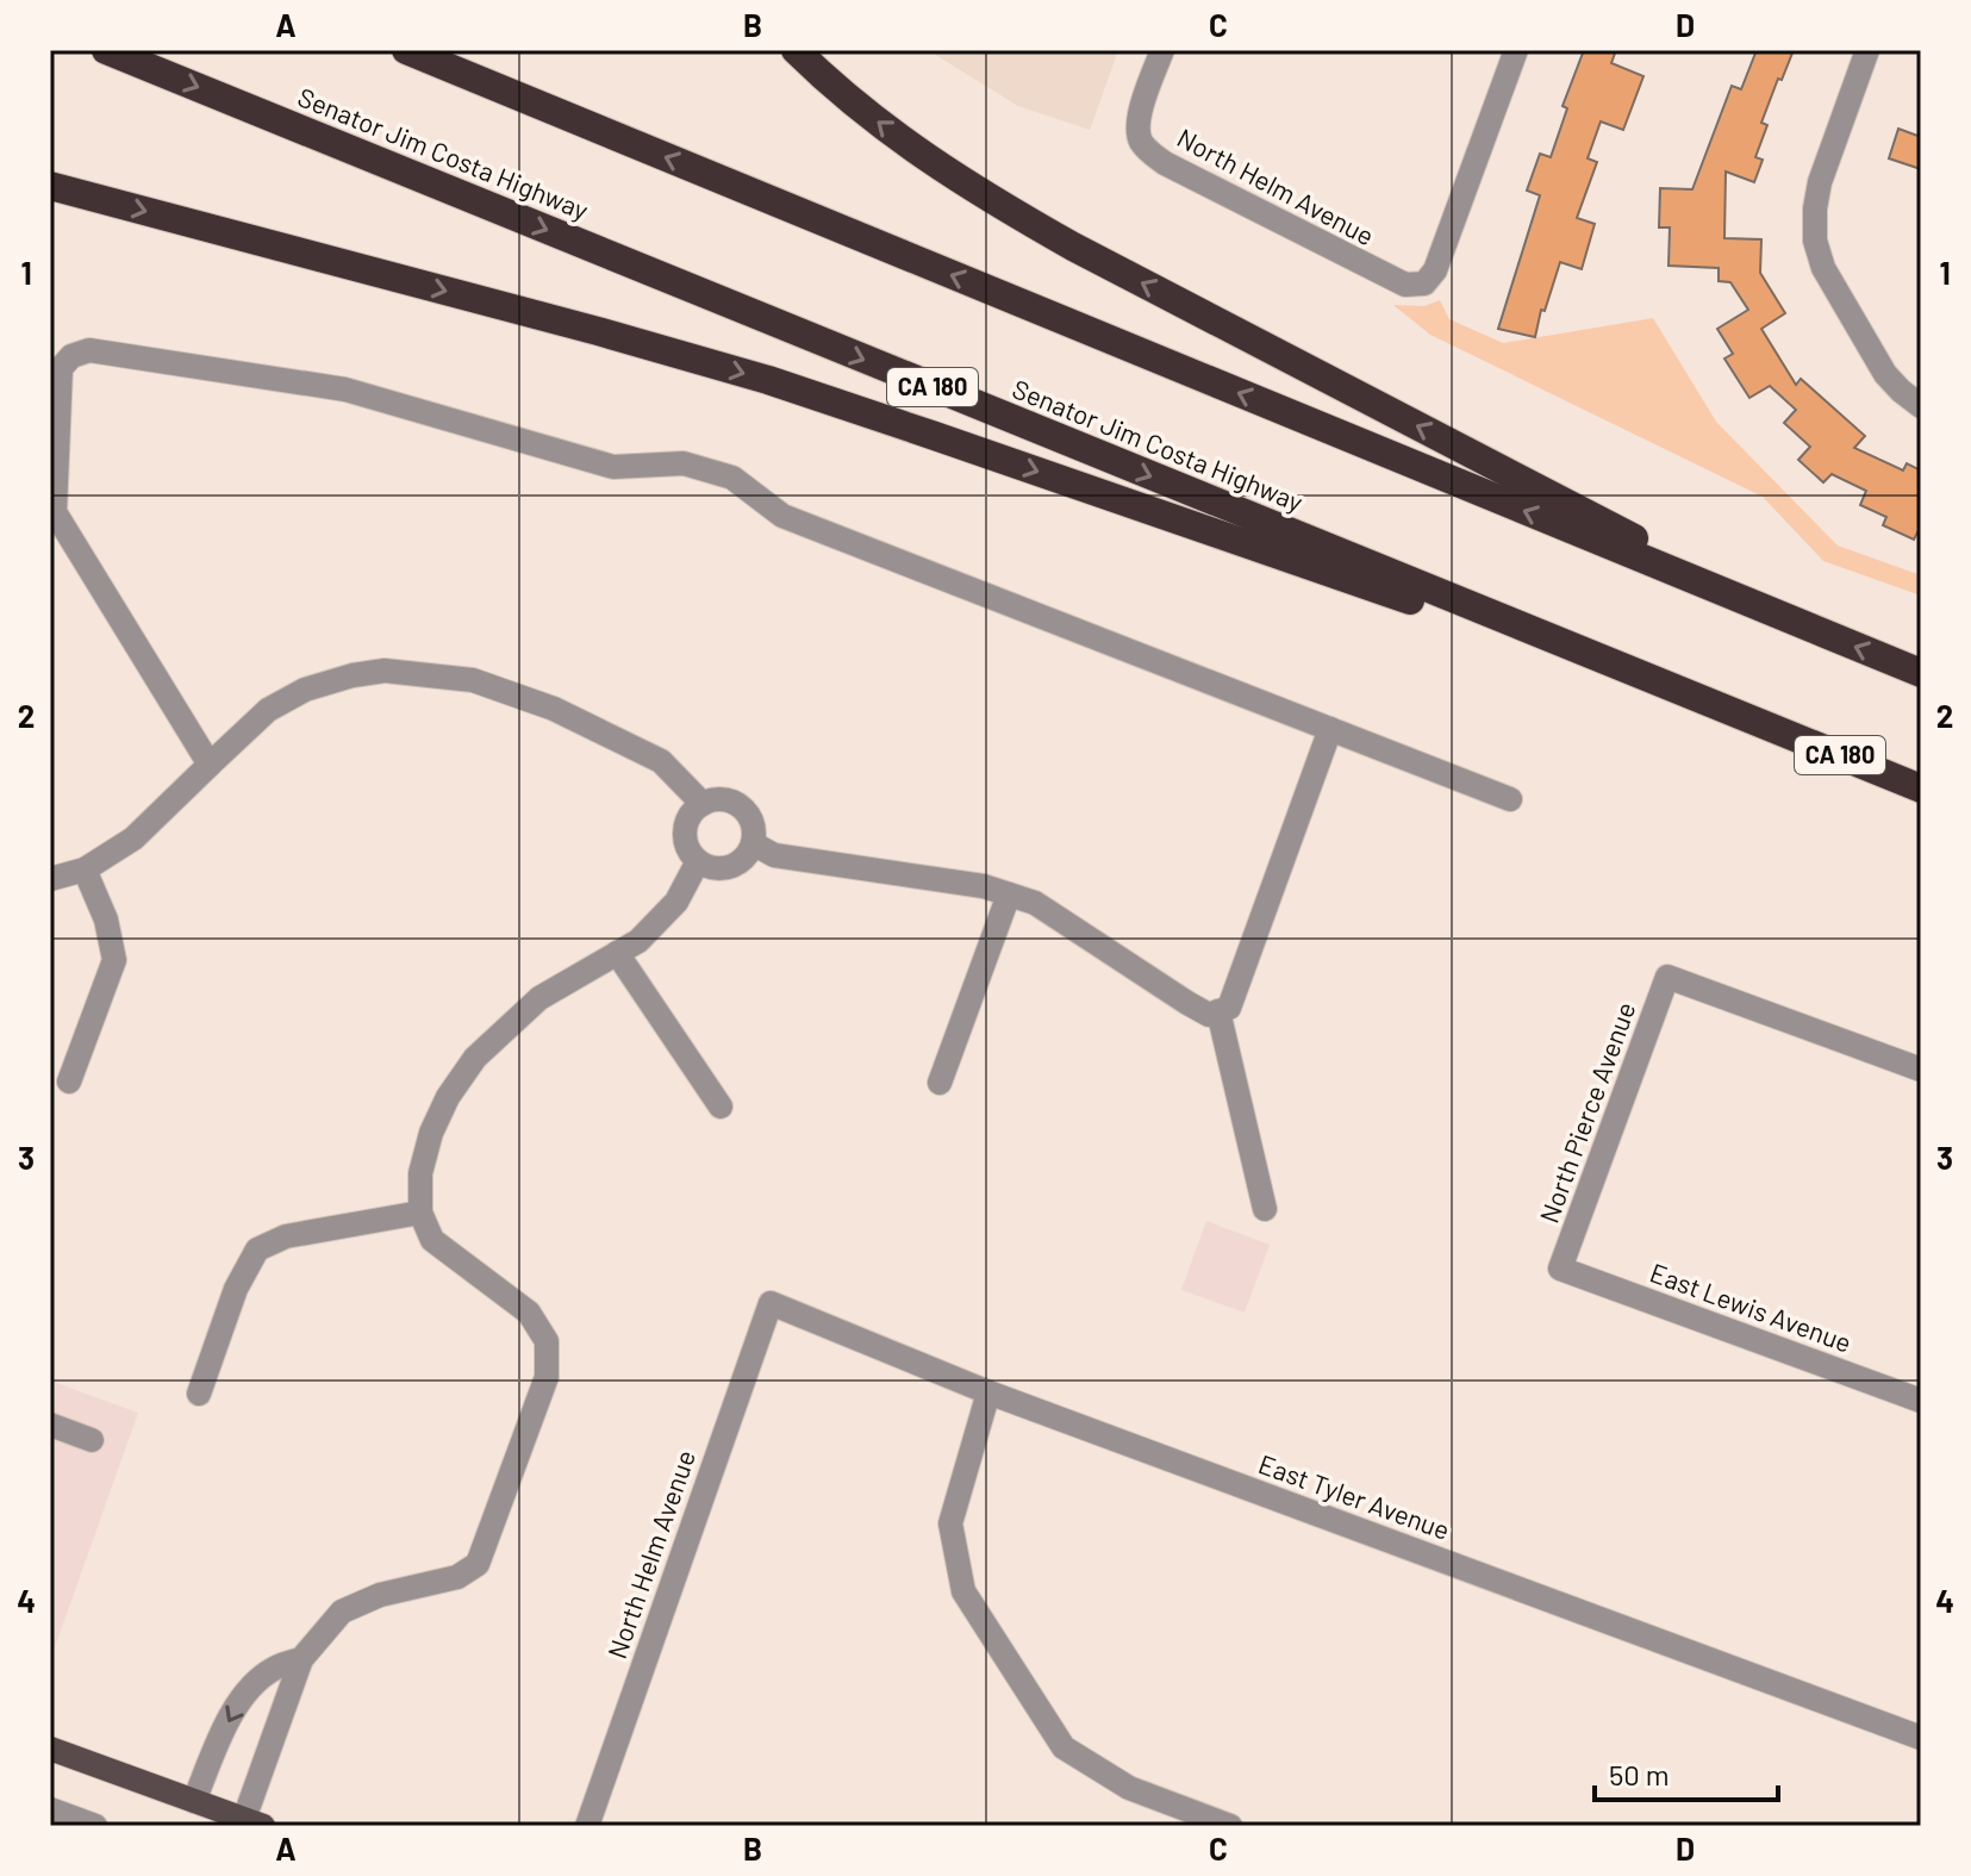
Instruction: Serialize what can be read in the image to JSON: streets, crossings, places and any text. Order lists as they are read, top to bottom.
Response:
{
  "streets": {
    "highway": ["Senator Jim Costa Highway", "CA 180"],
    "street": [
      "North Helm Avenue",
      "North Pierce Avenue",
      "East Lewis Avenue",
      "East Tyler Avenue"
    ]
  },
  "crossings": [
    ["North Helm Avenue", "East Tyler Avenue"],
    ["North Pierce Avenue", "East Lewis Avenue"]
  ],
  "scale_bar": "50 m",
  "grid": {
    "columns": [
      "A",
      "B",
      "C",
      "D"
    ],
    "rows": [
      "1",
      "2",
      "3",
      "4"
    ]
  }
}
